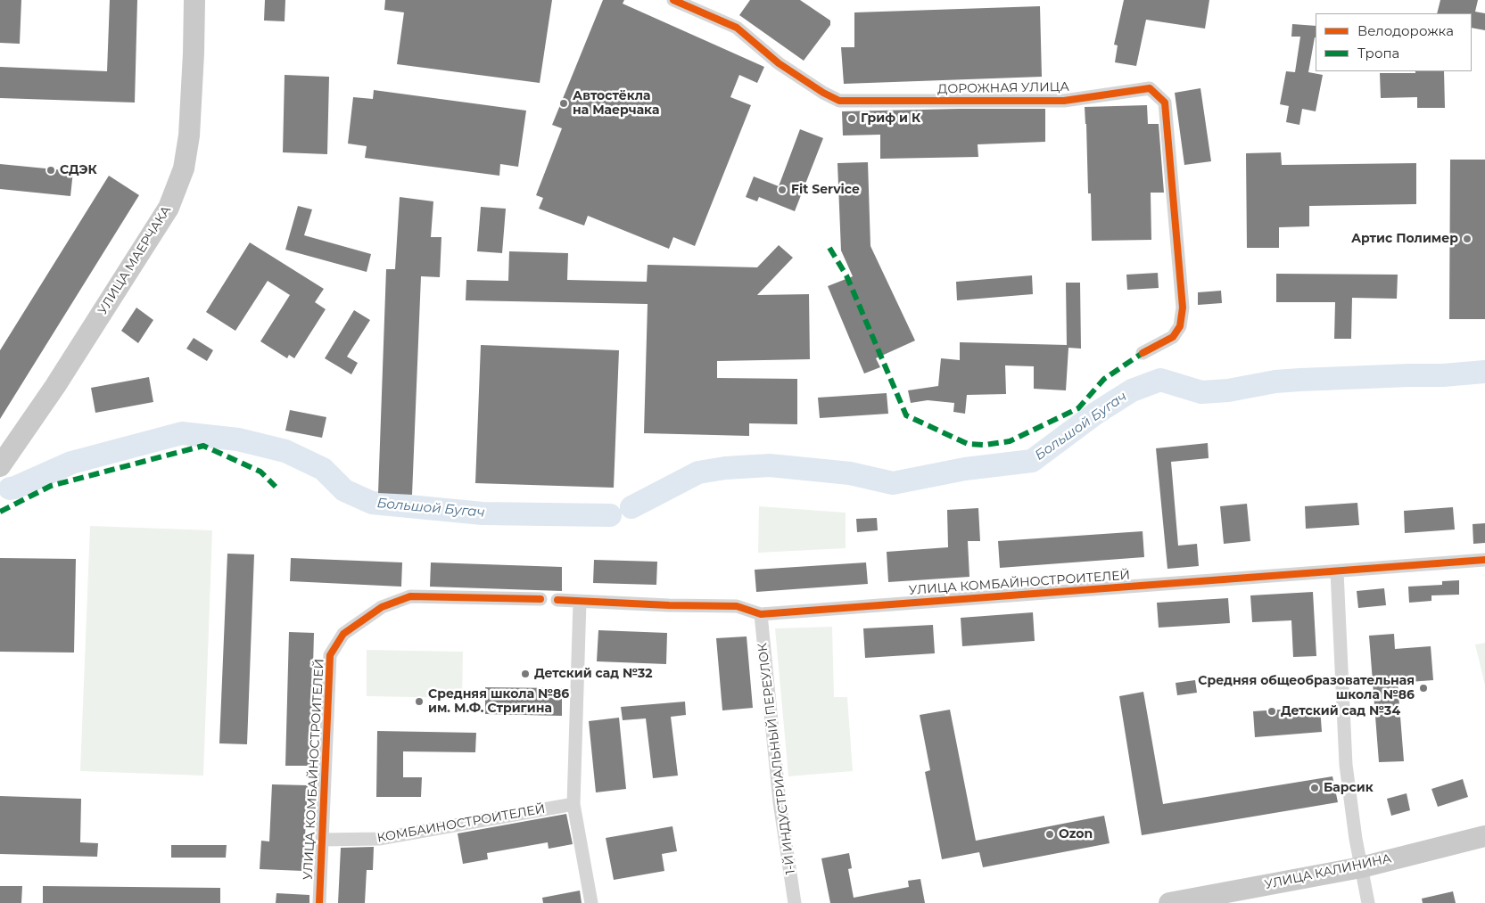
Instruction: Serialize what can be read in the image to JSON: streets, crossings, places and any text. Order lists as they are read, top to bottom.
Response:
{
  "streets": {
    "main road": ["УЛИЦА МАЕРЧАКА", "УЛИЦА КАЛИНИНА"],
    "street": [
      "ДОРОЖНАЯ УЛИЦА",
      "УЛИЦА КОМБАЙНОСТРОИТЕЛЕЙ",
      "1-Й ИНДУСТРИАЛЬНЫЙ ПЕРЕУЛОК",
      "КОМБАИНОСТРОИТЕЛЕЙ"
    ]
  },
  "crossings": [
    ["УЛИЦА КОМБАЙНОСТРОИТЕЛЕЙ", "1-Й ИНДУСТРИАЛЬНЫЙ ПЕРЕУЛОК"],
    ["УЛИЦА КОМБАЙНОСТРОИТЕЛЕЙ", "КОМБАИНОСТРОИТЕЛЕЙ"]
  ],
  "water": ["Большой Бугач"],
  "places": [
    "Автостёкла на Маерчака",
    "Гриф и К",
    "СДЭК",
    "Fit Service",
    "Артис Полимер",
    "Детский сад №32",
    "Средняя общеобразовательная школа №86",
    "Средняя школа №86 им. М.Ф. Стригина",
    "Детский сад №34",
    "Барсик",
    "Ozon"
  ],
  "legend": ["Велодорожка", "Тропа"]
}
